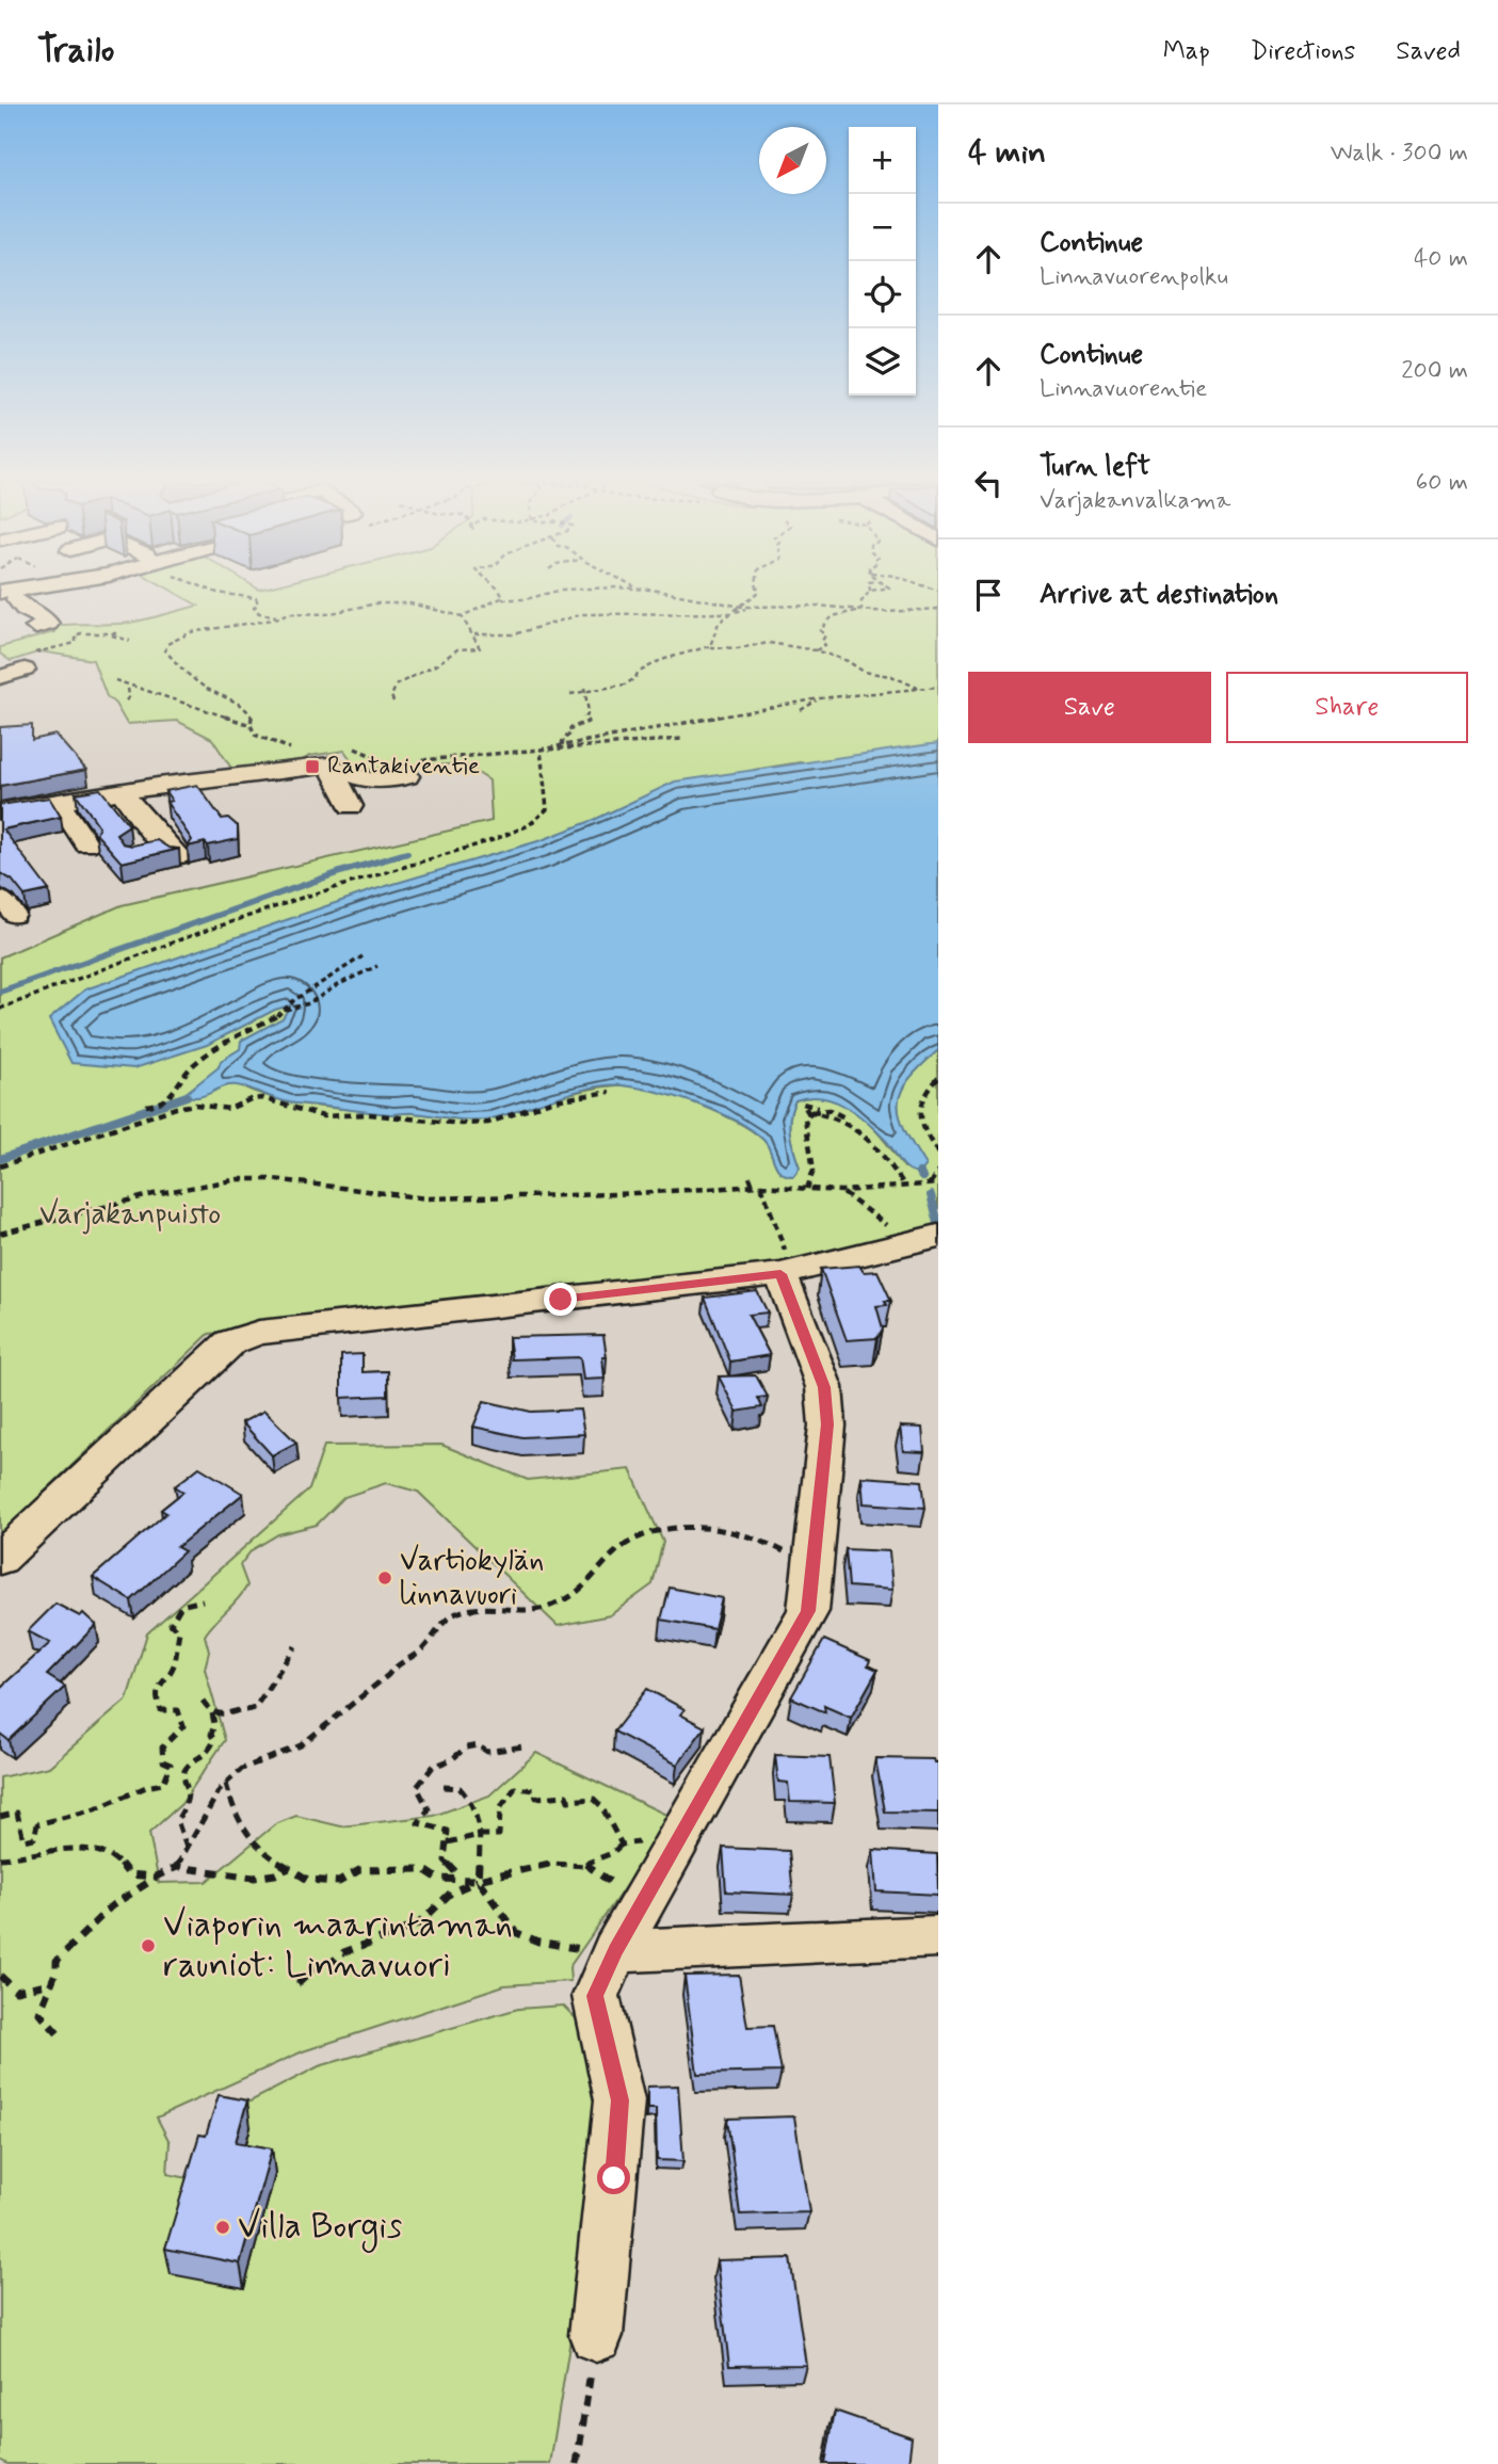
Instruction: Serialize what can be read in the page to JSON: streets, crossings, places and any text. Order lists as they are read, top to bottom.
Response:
{
  "parks": ["Varjakanpuisto"],
  "places": {
    "transit": ["Rantakiventie"],
    "other": ["Vartiokylän linnavuori", "Viaporin maarintaman rauniot: Linnavuori", "Villa Borgis"]
  },
  "north": "bottom left",
  "page": {
    "header": "Trailo",
    "nav": ["Map", "Directions", "Saved"],
    "heading": ["4 min", "Walk · 300 m"],
    "map_buttons": ["+", "−"],
    "list": [
      ["Continue", "Linnavuorenpolku", "40 m"],
      ["Continue", "Linnavuorentie", "200 m"],
      ["Turn left", "Varjakanvalkama", "60 m"],
      "Arrive at destination"
    ],
    "buttons": ["Save", "Share"]
  }
}
